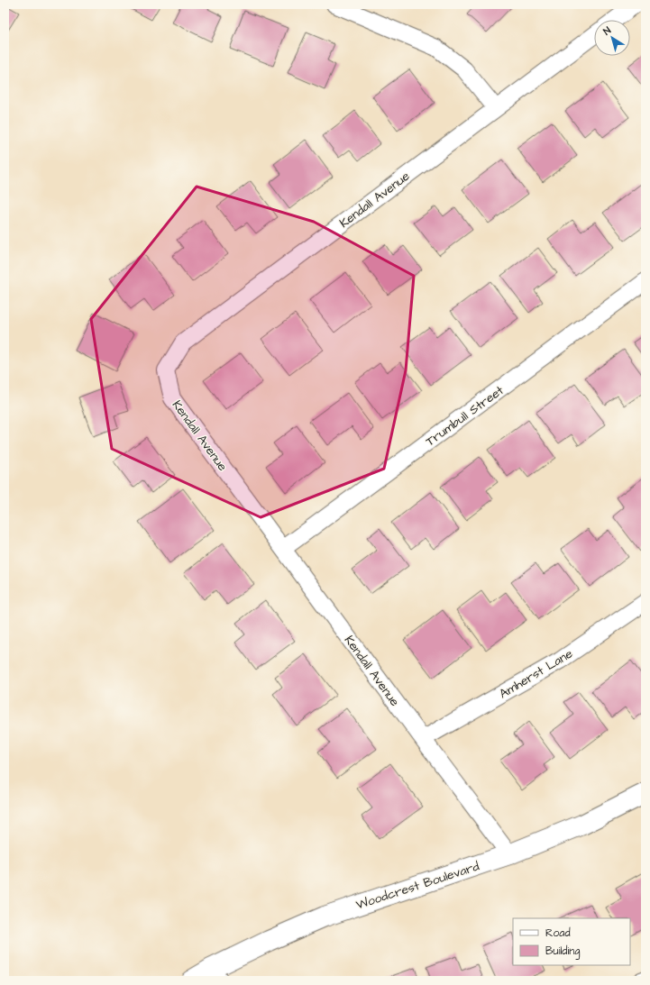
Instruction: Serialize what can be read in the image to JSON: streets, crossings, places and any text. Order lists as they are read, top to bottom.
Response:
{
  "streets": {
    "street": [
      "Kendall Avenue",
      "Trumbull Street",
      "Amherst Lane",
      "Woodcrest Boulevard"
    ]
  },
  "crossings": [
    ["Kendall Avenue", "Trumbull Street"],
    ["Kendall Avenue", "Amherst Lane"],
    ["Kendall Avenue", "Woodcrest Boulevard"]
  ],
  "legend": ["Road", "Building"],
  "north": "top left"
}
